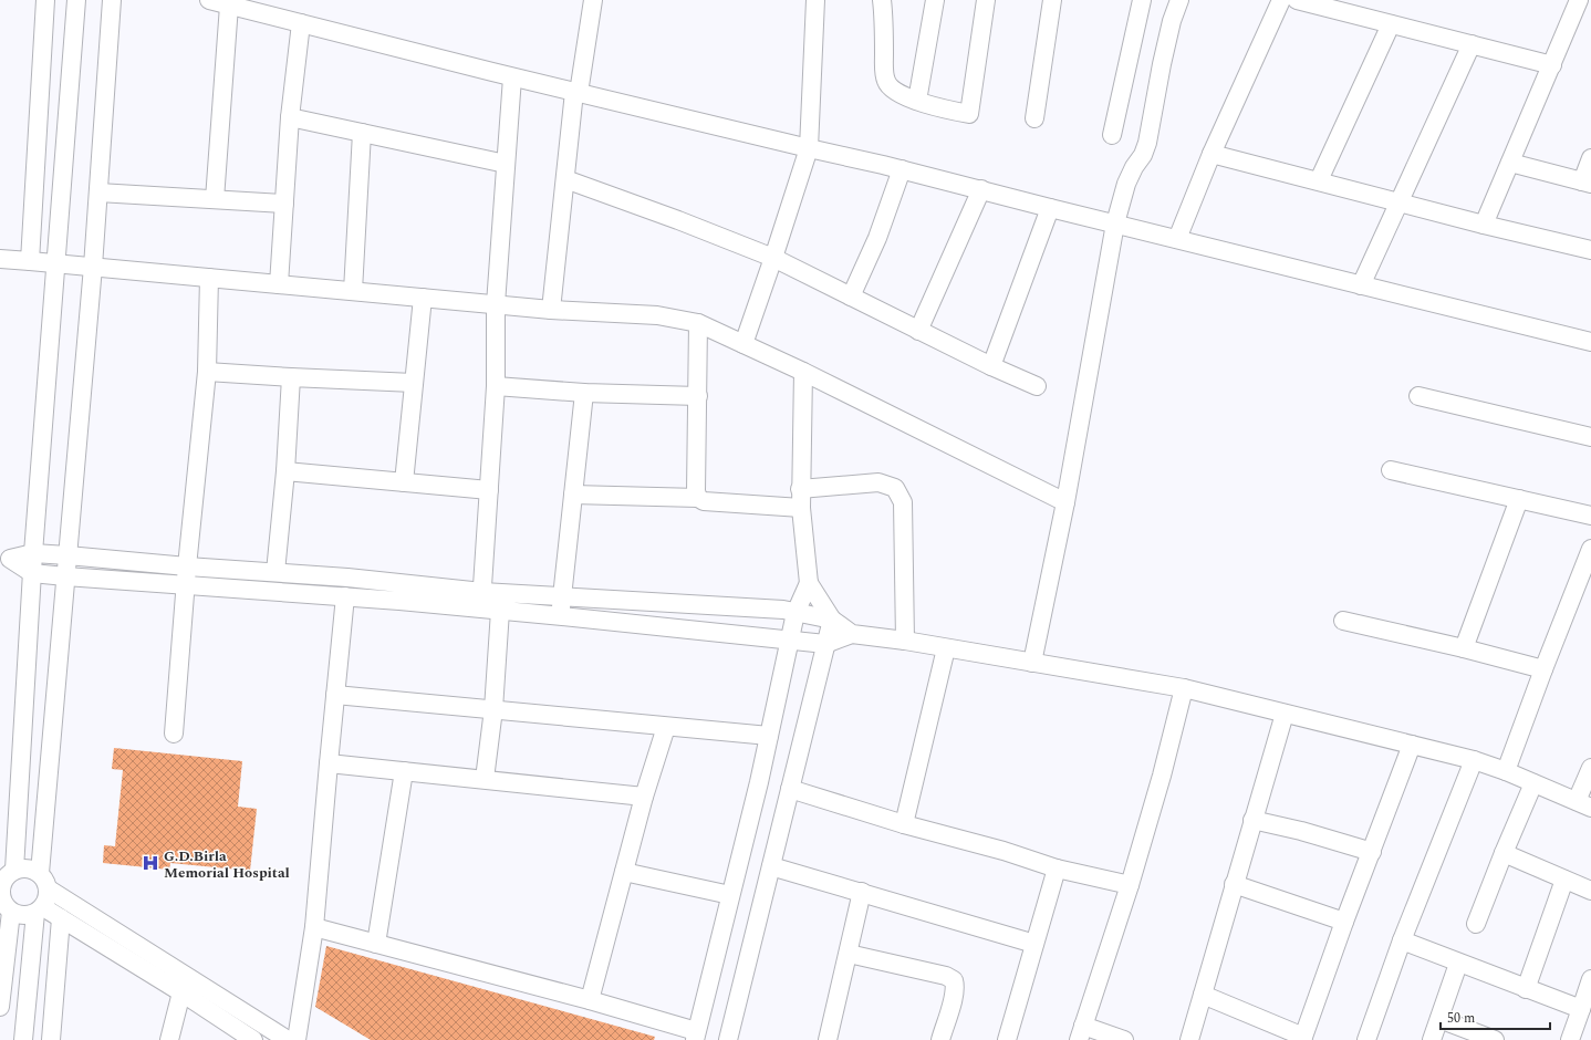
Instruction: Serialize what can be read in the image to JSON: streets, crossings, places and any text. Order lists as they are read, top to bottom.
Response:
{
  "places": {
    "hospital": ["G.D.Birla Memorial Hospital"]
  },
  "scale_bar": "50 m"
}
